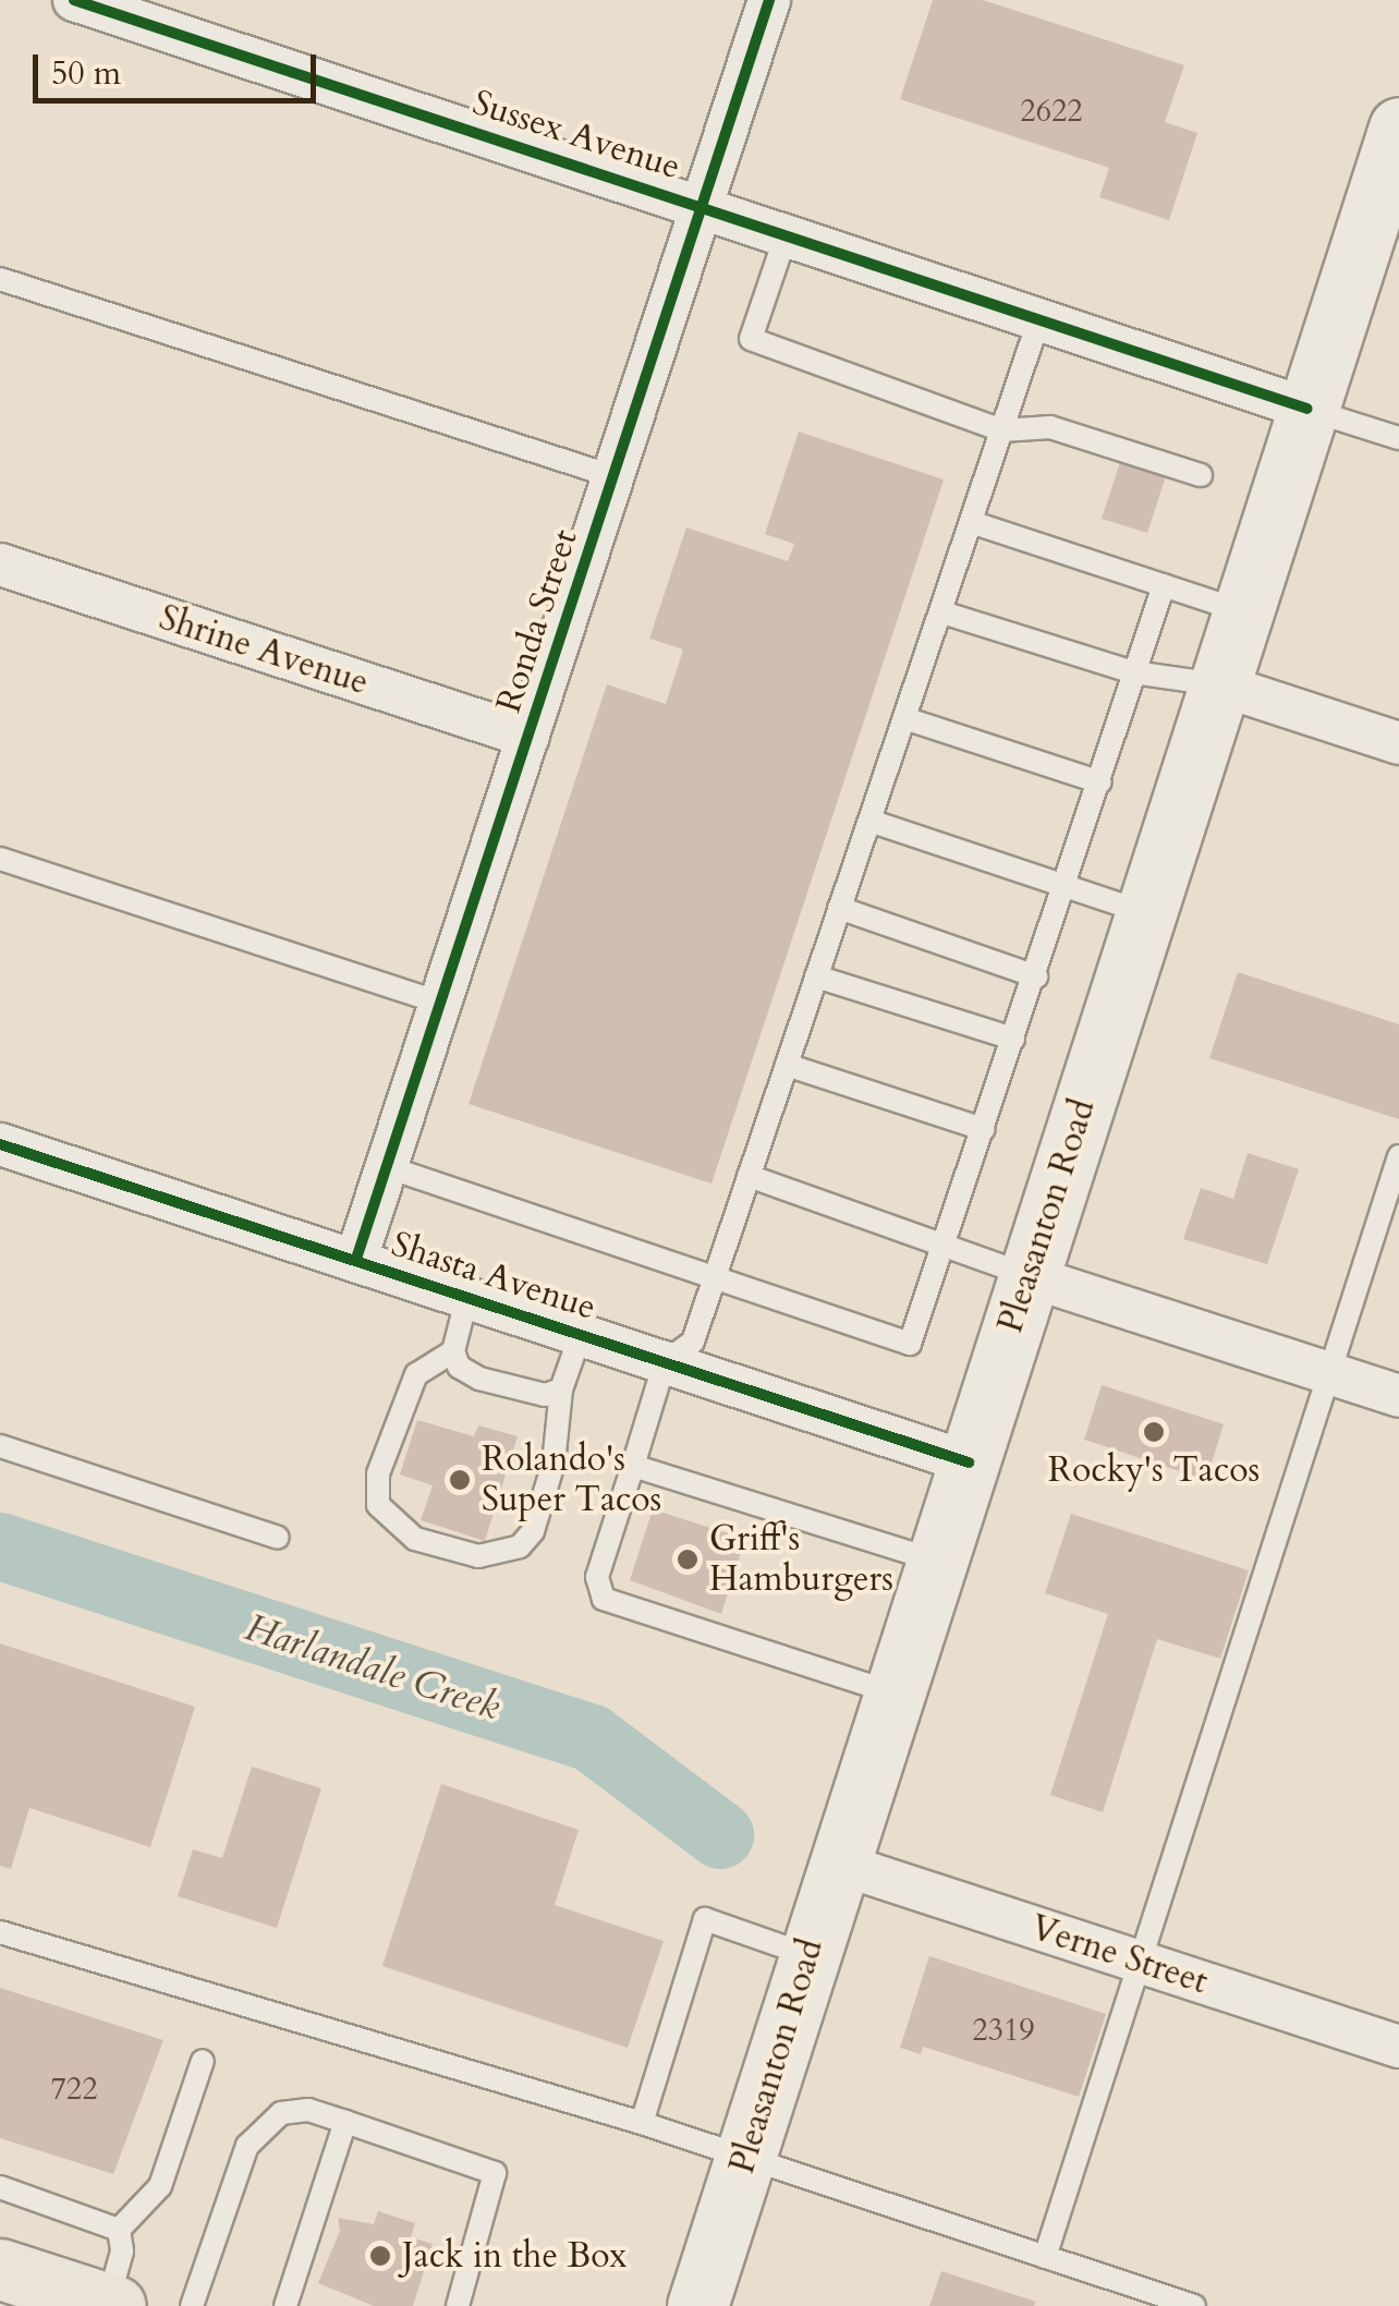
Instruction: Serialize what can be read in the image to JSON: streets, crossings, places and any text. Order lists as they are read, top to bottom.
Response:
{
  "streets": {
    "main road": ["Pleasanton Road"],
    "street": [
      "Sussex Avenue",
      "Ronda Street",
      "Shrine Avenue",
      "Shasta Avenue",
      "Verne Street"
    ]
  },
  "crossings": [
    ["Sussex Avenue", "Ronda Street"],
    ["Sussex Avenue", "Pleasanton Road"],
    ["Ronda Street", "Shrine Avenue"],
    ["Ronda Street", "Shasta Avenue"],
    ["Pleasanton Road", "Shasta Avenue"],
    ["Pleasanton Road", "Verne Street"]
  ],
  "water": ["Harlandale Creek"],
  "places": [
    "Rocky's Tacos",
    "Rolando's Super Tacos",
    "Griff's Hamburgers",
    "Jack in the Box"
  ],
  "house_numbers": ["2622", "2319", "722"],
  "scale_bar": "50 m"
}
